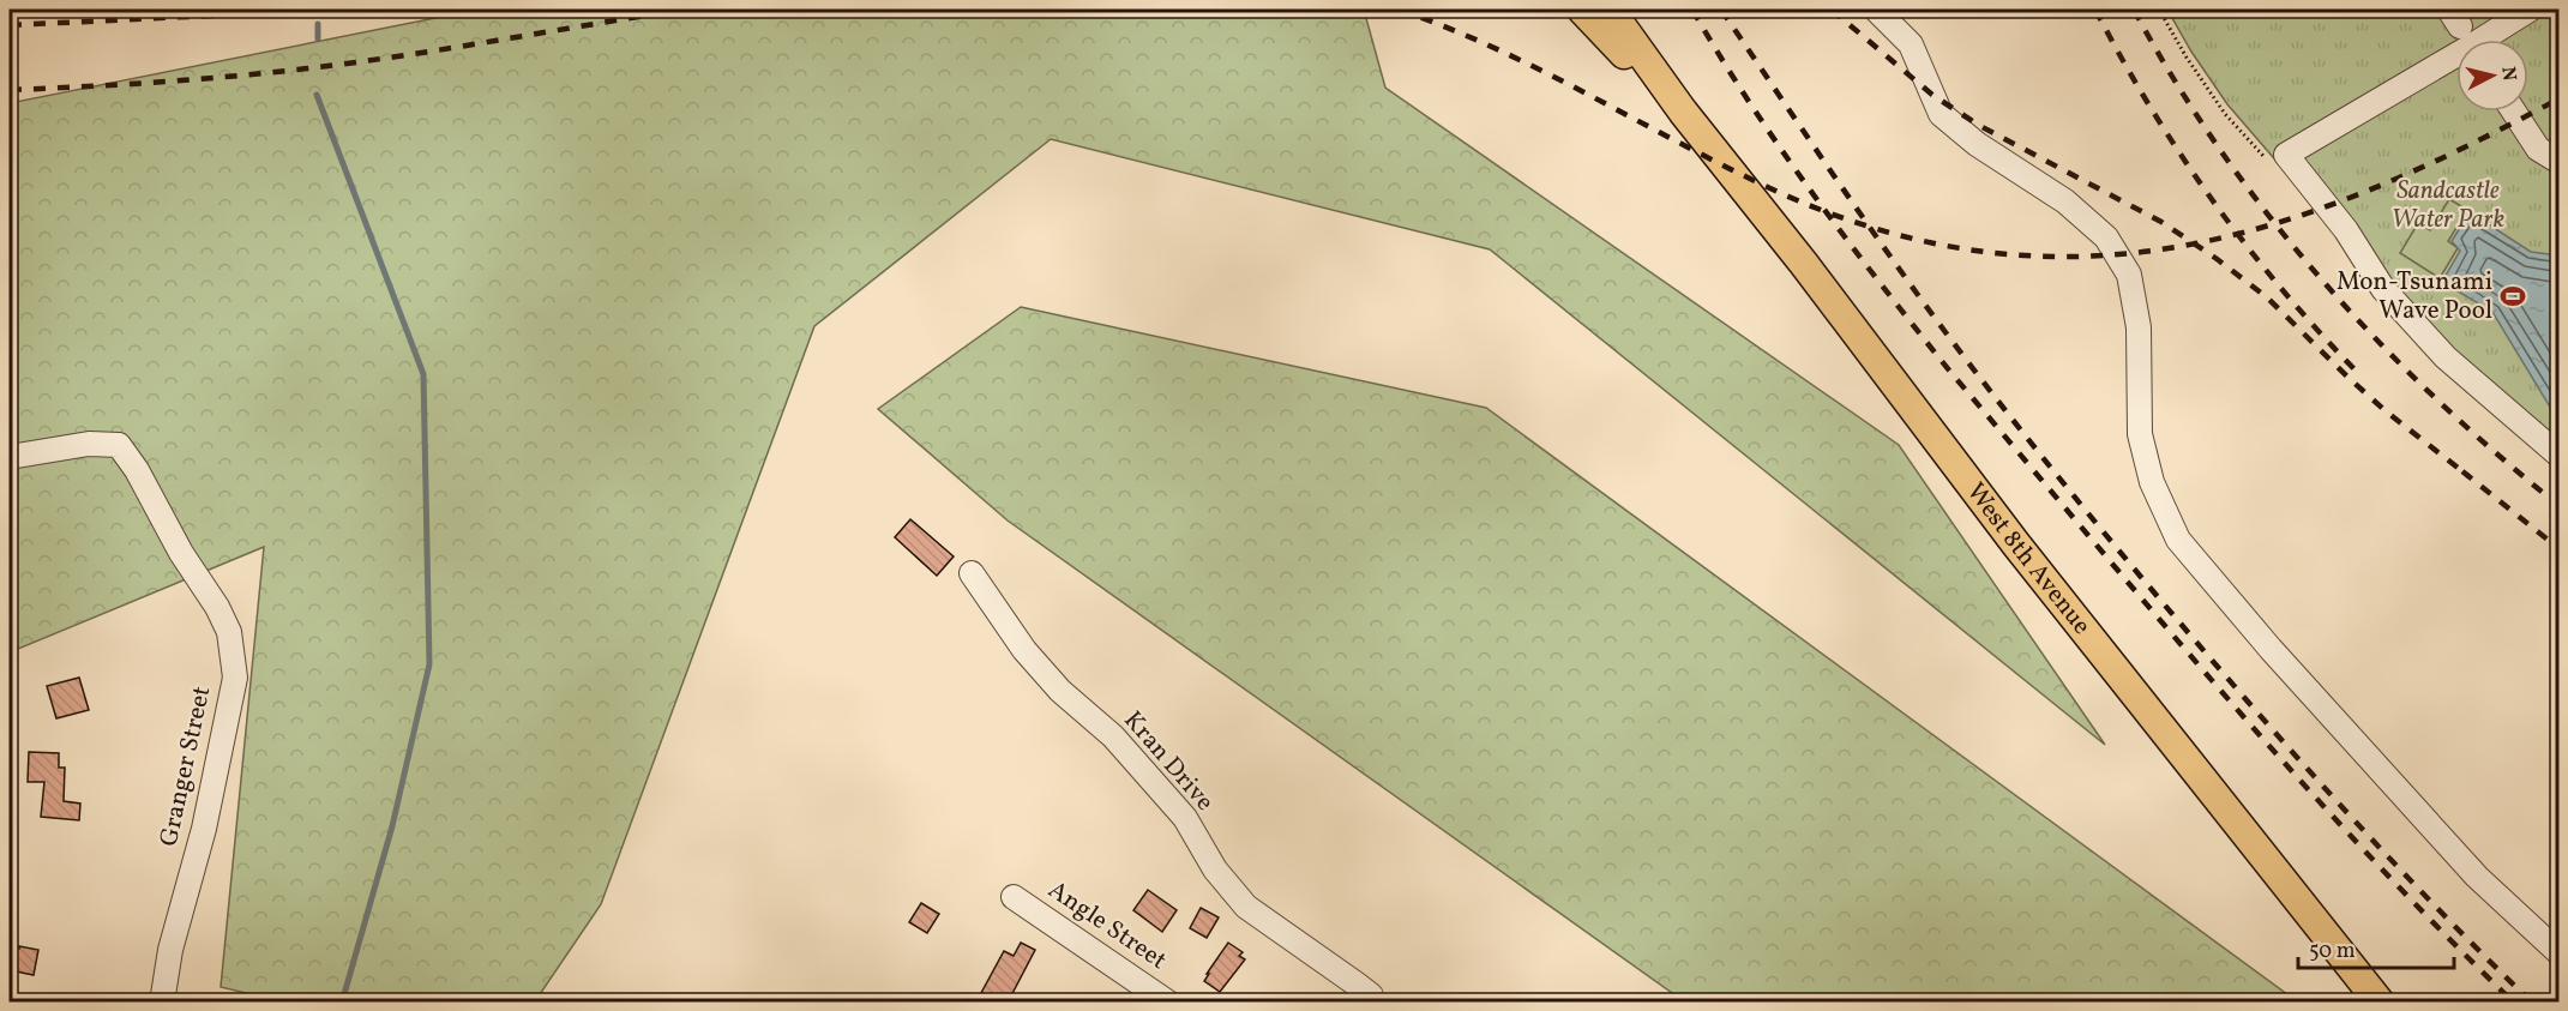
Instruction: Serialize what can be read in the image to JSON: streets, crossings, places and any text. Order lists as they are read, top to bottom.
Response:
{
  "streets": {
    "main road": ["West 8th Avenue"],
    "street": ["Kran Drive", "Granger Street", "Angle Street"]
  },
  "parks": ["Sandcastle Water Park"],
  "places": {
    "sports": ["Mon-Tsunami Wave Pool"]
  },
  "scale_bar": "50 m",
  "north": "right"
}
